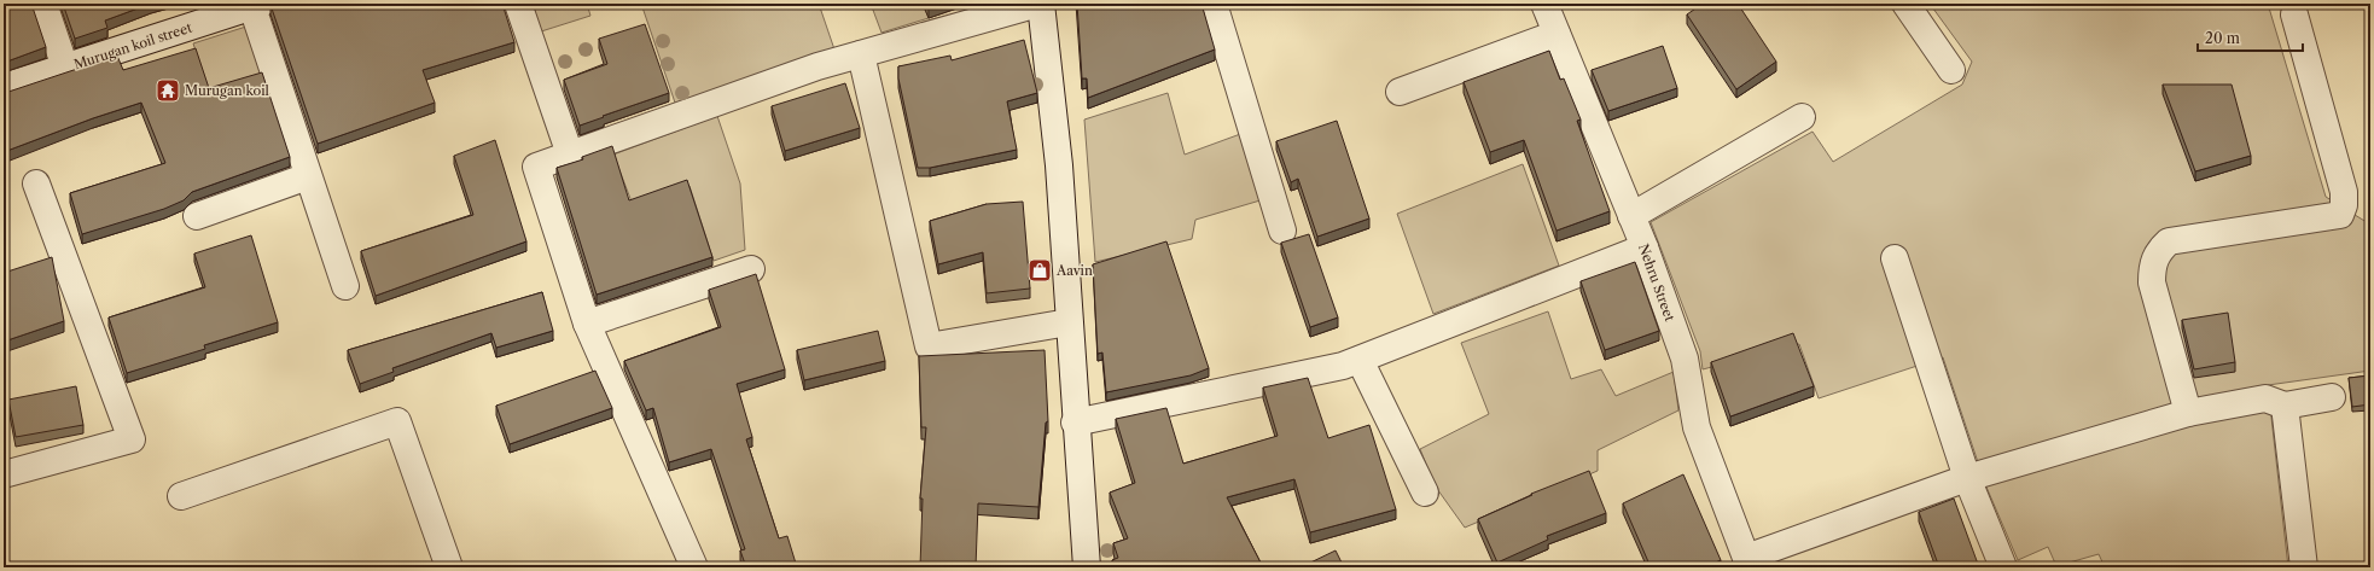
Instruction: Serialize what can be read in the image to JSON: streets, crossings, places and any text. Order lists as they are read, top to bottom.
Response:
{
  "streets": {
    "street": ["Murugan koil street", "Nehru Street"]
  },
  "places": {
    "temple": ["Murugan koil"],
    "shop": ["Aavin"]
  },
  "scale_bar": "20 m"
}
